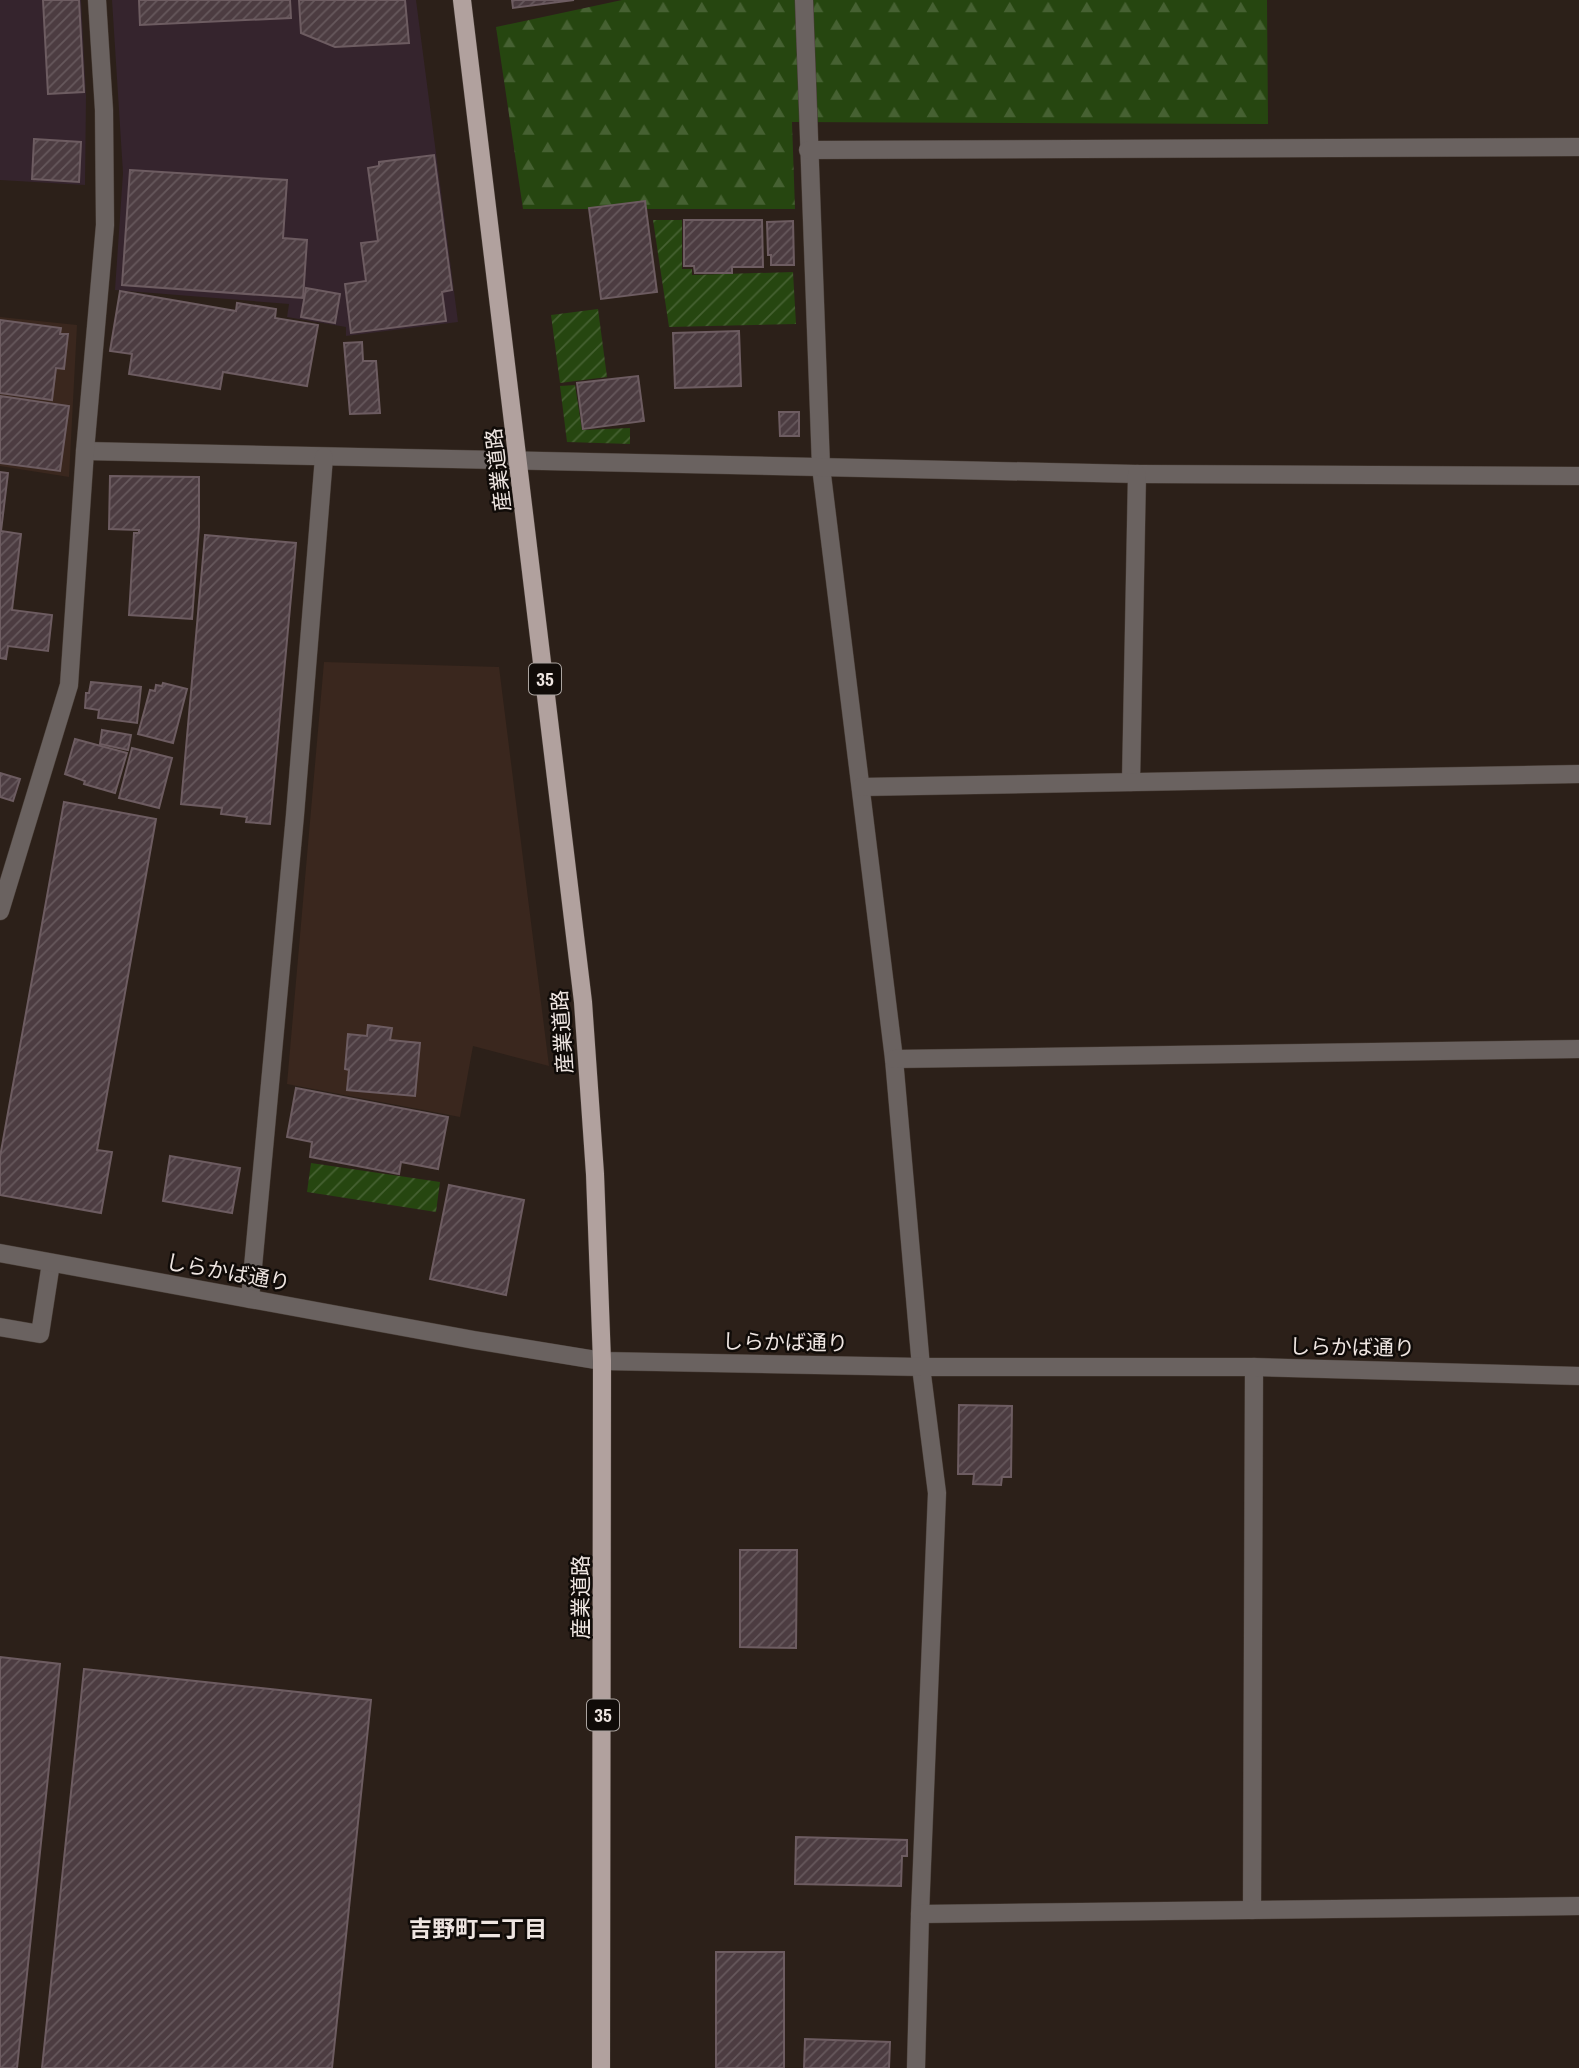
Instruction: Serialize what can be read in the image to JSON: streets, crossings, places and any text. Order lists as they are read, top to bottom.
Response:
{
  "streets": {
    "main road": ["産業道路", "35"],
    "street": ["しらかば通り"]
  },
  "crossings": [
    ["産業道路", "しらかば通り"]
  ],
  "districts": ["吉野町二丁目"]
}
